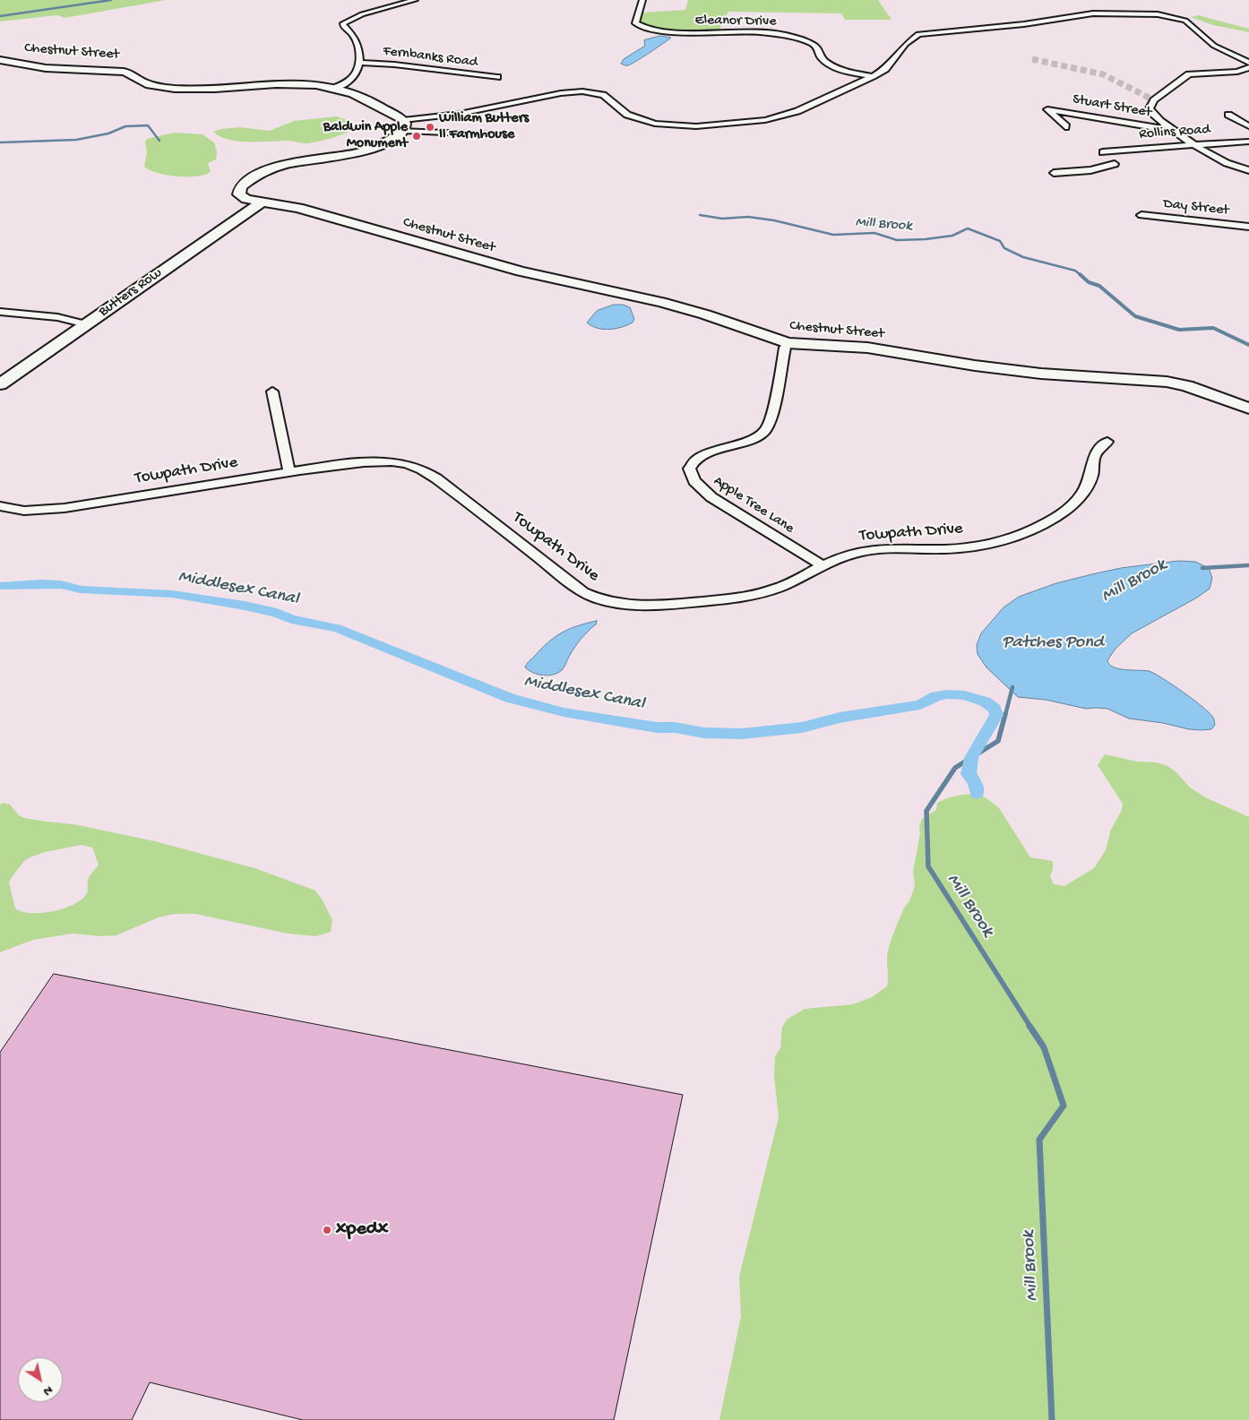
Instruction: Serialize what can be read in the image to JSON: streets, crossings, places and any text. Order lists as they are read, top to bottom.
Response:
{
  "streets": {
    "street": [
      "Eleanor Drive",
      "Chestnut Street",
      "Fernbanks Road",
      "Stuart Street",
      "Rollins Road",
      "Day Street",
      "Butters Row",
      "Towpath Drive",
      "Apple Tree Lane"
    ]
  },
  "crossings": [
    ["Chestnut Street", "Butters Row"],
    ["Chestnut Street", "Apple Tree Lane"],
    ["Towpath Drive", "Apple Tree Lane"]
  ],
  "water": ["Mill Brook", "Middlesex Canal", "Patches Pond"],
  "places": ["William Butters II Farmhouse", "Baldwin Apple Monument", "xpedx"],
  "north": "bottom right"
}
